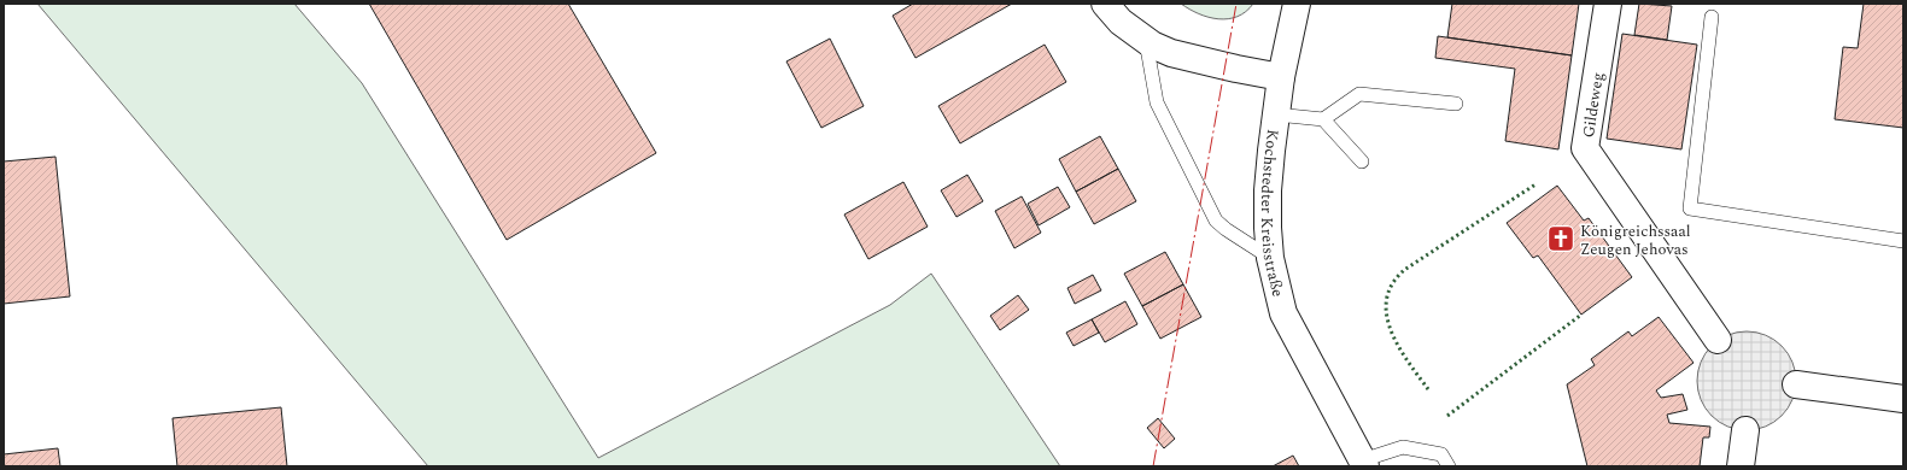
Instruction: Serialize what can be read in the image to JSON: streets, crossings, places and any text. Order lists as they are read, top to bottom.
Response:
{
  "streets": {
    "street": ["Gildeweg", "Kochstedter Kreisstraße"]
  },
  "places": {
    "church": ["Königreichssaal Zeugen Jehovas"]
  }
}
